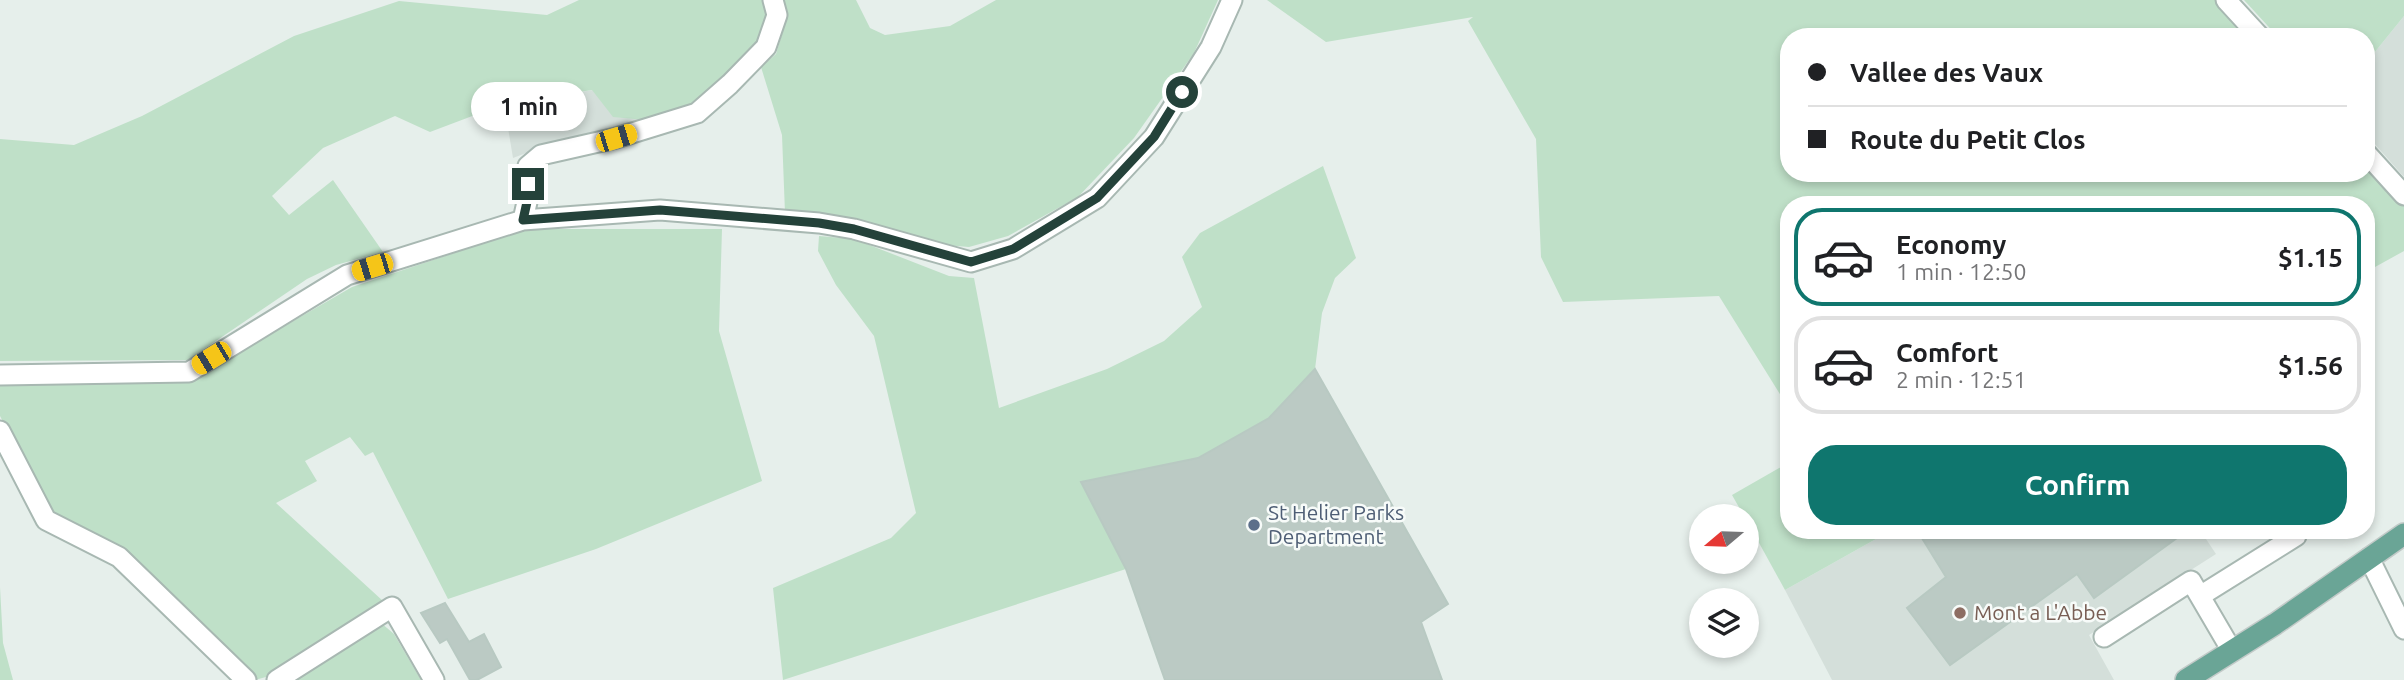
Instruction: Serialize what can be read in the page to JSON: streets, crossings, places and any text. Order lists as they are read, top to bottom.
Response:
{
  "places": ["St Helier Parks Department", "Mont a L'Abbe"],
  "north": "left",
  "page": {
    "banner": ["Vallee des Vaux", "Route du Petit Clos"],
    "bubble": "1 min",
    "list": [
      {
        "name": "Economy",
        "note": "1 min · 12:50",
        "value": "$1.15"
      },
      {
        "name": "Comfort",
        "note": "2 min · 12:51",
        "value": "$1.56"
      }
    ],
    "buttons": "Confirm"
  }
}
